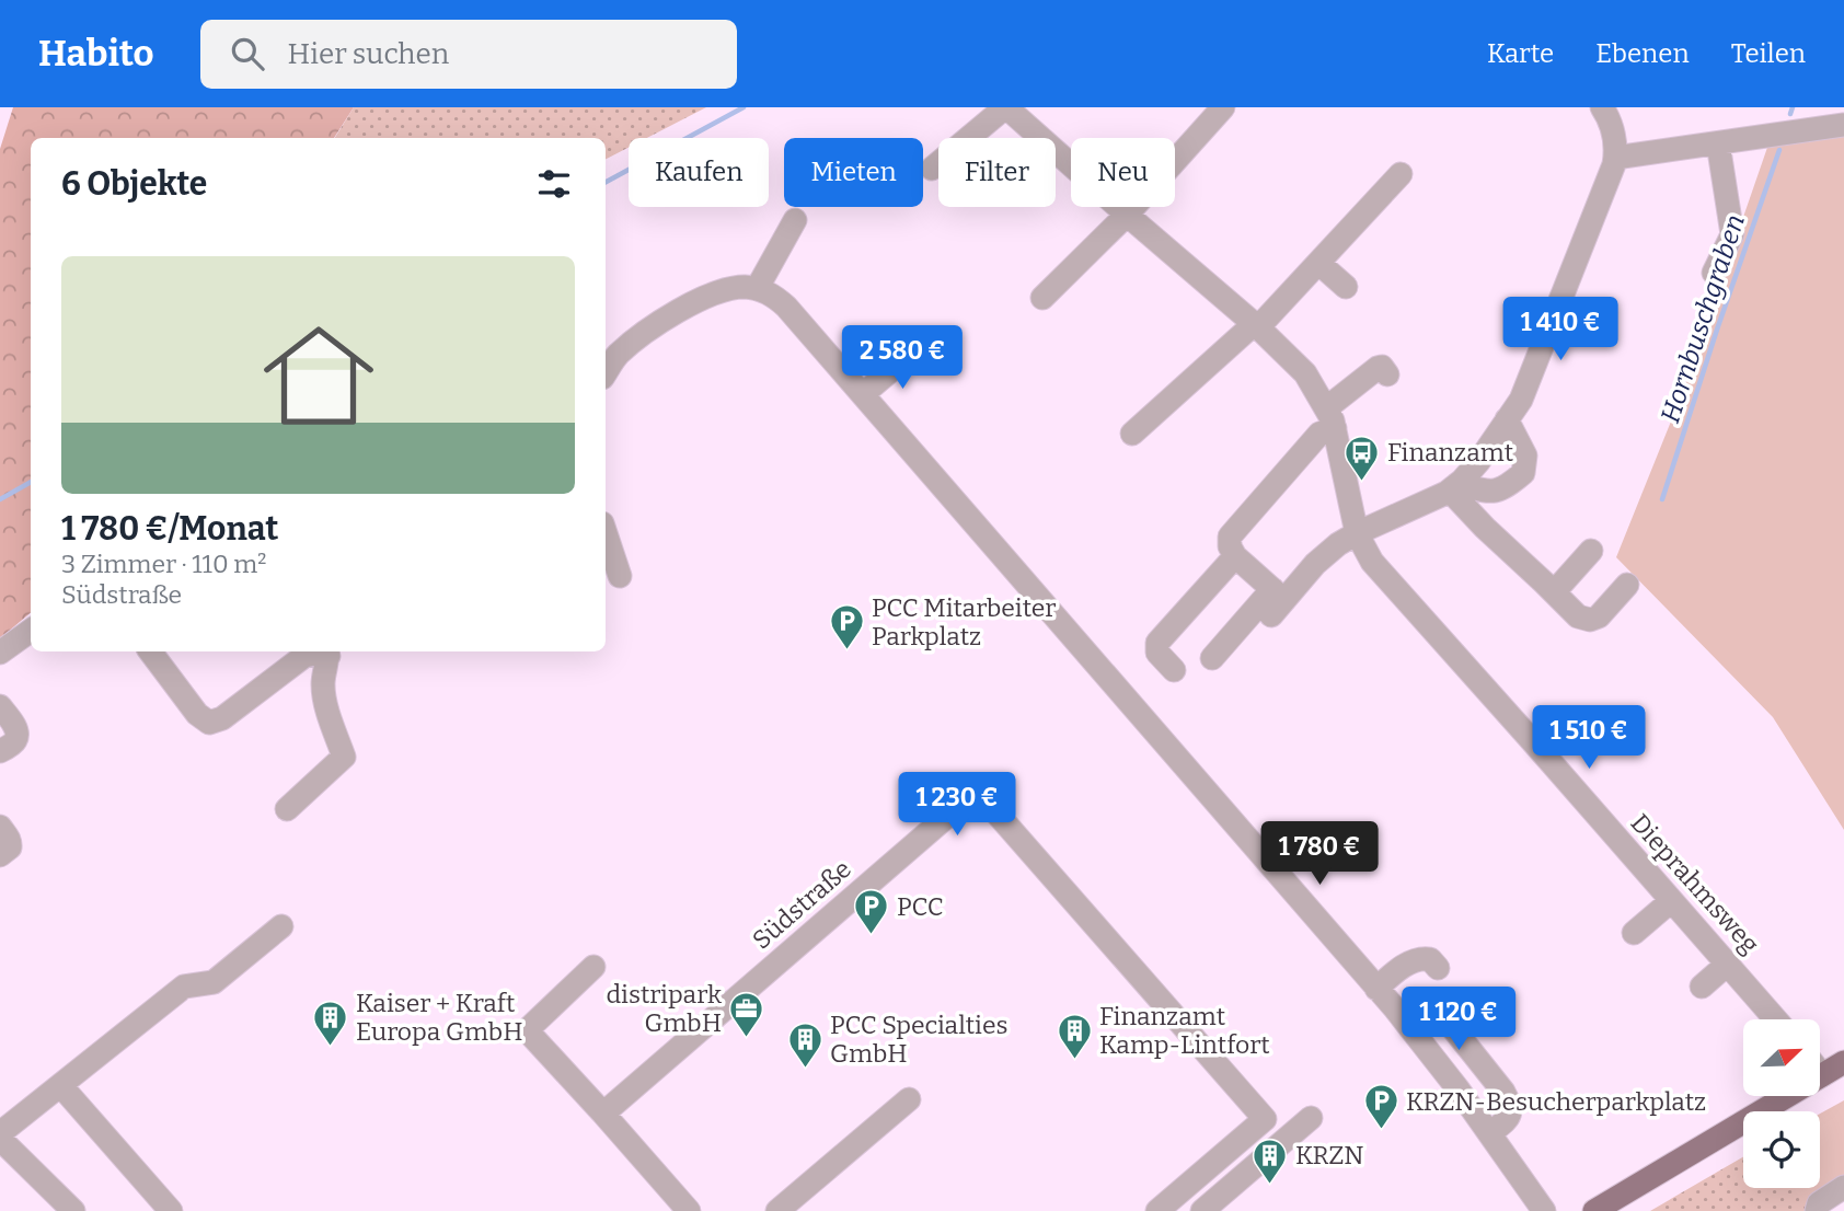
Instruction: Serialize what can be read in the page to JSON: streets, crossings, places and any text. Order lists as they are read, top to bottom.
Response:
{
  "streets": {
    "street": ["Dieprahmsweg", "Südstraße"]
  },
  "water": ["Hornbuschgraben"],
  "places": {
    "bus stop": ["Finanzamt"],
    "parking": ["PCC Mitarbeiter Parkplatz", "PCC", "KRZN-Besucherparkplatz"],
    "office": ["distripark GmbH"],
    "building": [
      "Kaiser + Kraft Europa GmbH",
      "Finanzamt Kamp-Lintfort",
      "PCC Specialties GmbH",
      "KRZN"
    ]
  },
  "north": "top right",
  "page": {
    "header": "Habito",
    "search": "Hier suchen",
    "nav": ["Karte", "Ebenen", "Teilen"],
    "chip": [
      "Kaufen",
      "Mieten",
      "Filter",
      "Neu"
    ],
    "heading": "6 Objekte",
    "list": [
      {
        "name": "1 780 €/Monat",
        "note": "3 Zimmer · 110 m² · Südstraße"
      }
    ],
    "price": [
      "1 410 €",
      "2 580 €",
      "1 510 €",
      "1 230 €",
      "1 780 €",
      "1 120 €"
    ]
  }
}
